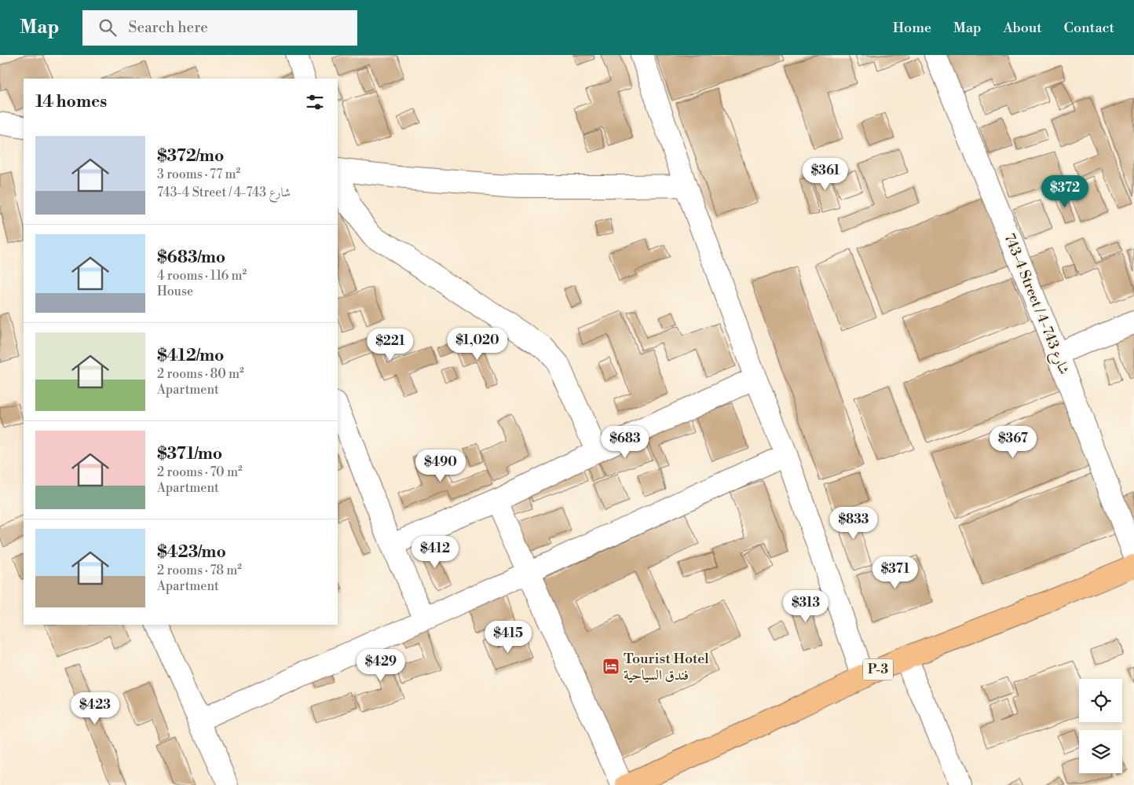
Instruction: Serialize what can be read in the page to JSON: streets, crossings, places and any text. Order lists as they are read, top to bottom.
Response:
{
  "streets": {
    "main road": ["P-3"],
    "street": ["743-4 Street / شارع 743-4"]
  },
  "places": {
    "hotel": ["Tourist Hotel فندق السياحية"]
  },
  "page": {
    "header": "Map",
    "search": "Search here",
    "nav": [
      "Home",
      "Map",
      "About",
      "Contact"
    ],
    "heading": "14 homes",
    "list": [
      {
        "name": "$372/mo",
        "note": "3 rooms · 77 m² · 743-4 Street / شارع 743-4"
      },
      {
        "name": "$683/mo",
        "note": "4 rooms · 116 m² · House"
      },
      {
        "name": "$412/mo",
        "note": "2 rooms · 80 m² · Apartment"
      },
      {
        "name": "$371/mo",
        "note": "2 rooms · 70 m² · Apartment"
      },
      {
        "name": "$423/mo",
        "note": "2 rooms · 78 m² · Apartment"
      }
    ],
    "price": [
      "$361",
      "$372",
      "$1,020",
      "$221",
      "$683",
      "$367",
      "$490",
      "$833",
      "$412",
      "$371",
      "$313",
      "$415",
      "$429",
      "$423"
    ]
  }
}
